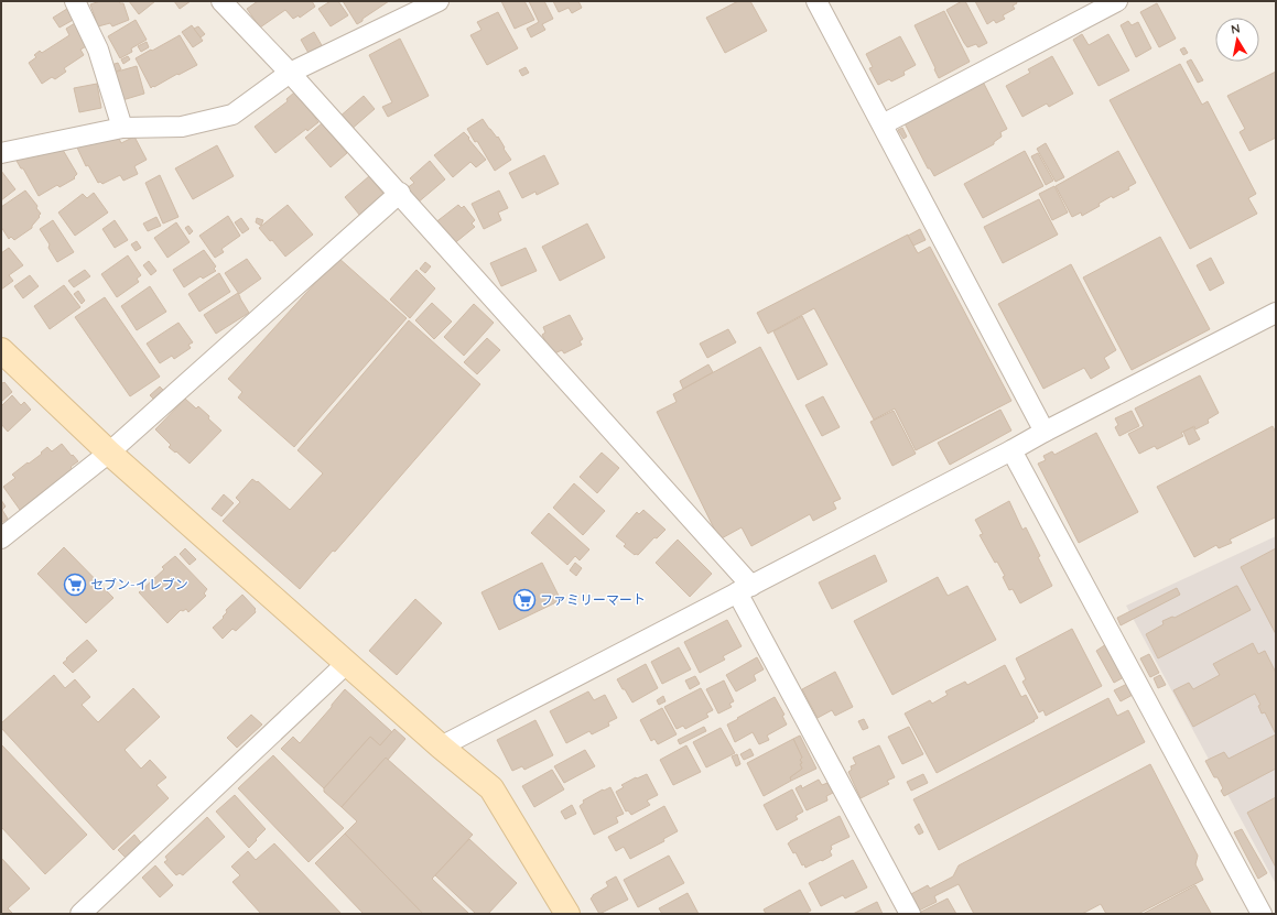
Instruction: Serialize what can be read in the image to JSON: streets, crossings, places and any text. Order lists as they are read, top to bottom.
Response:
{
  "places": {
    "supermarket": ["セブン-イレブン", "ファミリーマート"]
  },
  "north": "top"
}
